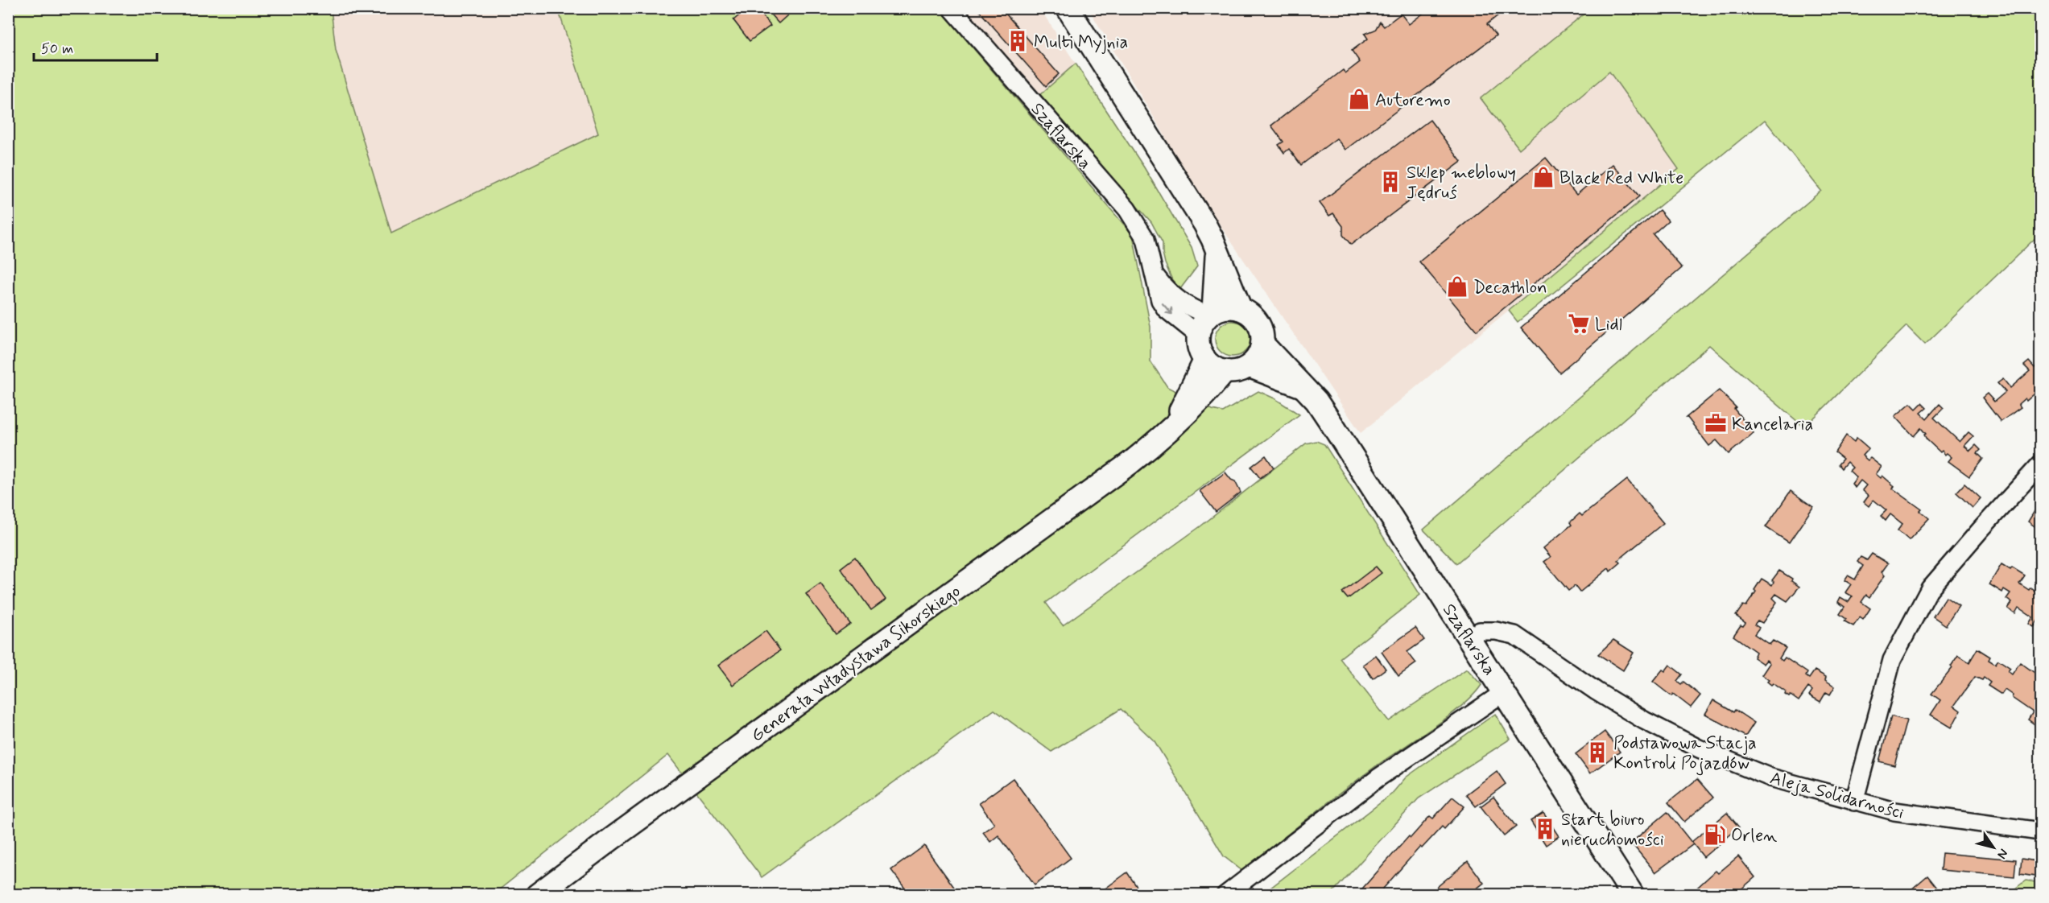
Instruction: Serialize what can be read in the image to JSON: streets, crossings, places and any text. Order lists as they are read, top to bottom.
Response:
{
  "streets": {
    "street": ["Szaflarska", "Generała Władysława Sikorskiego", "Aleja Solidarności"]
  },
  "crossings": [
    ["Szaflarska", "Generała Władysława Sikorskiego"],
    ["Szaflarska", "Aleja Solidarności"]
  ],
  "places": {
    "building": [
      "Multi Myjnia",
      "Sklep meblowy Jędruś",
      "Podstawowa Stacja Kontroli Pojazdów",
      "Start biuro nieruchomości"
    ],
    "shop": ["Autoremo", "Black Red White", "Decathlon"],
    "supermarket": ["Lidl"],
    "office": ["Kancelaria"],
    "fuel station": ["Orlen"]
  },
  "scale_bar": "50 m",
  "north": "bottom right"
}
